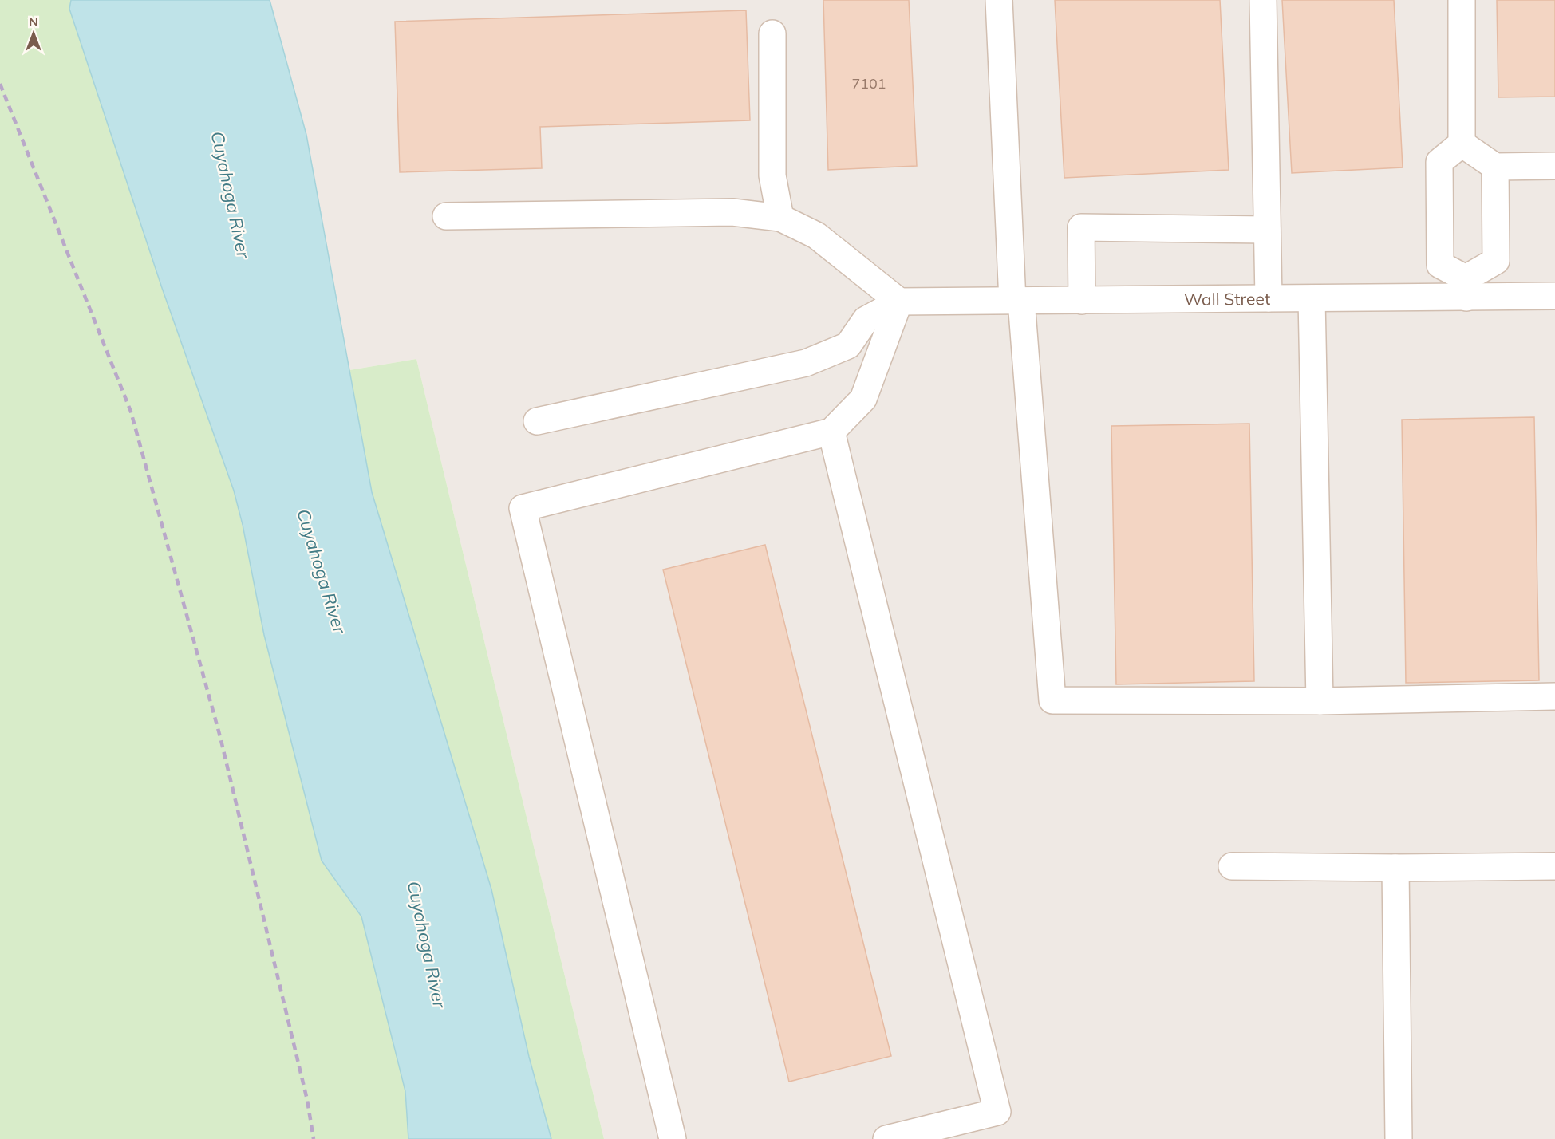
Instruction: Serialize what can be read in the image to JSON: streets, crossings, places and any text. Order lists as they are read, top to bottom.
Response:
{
  "streets": {
    "street": ["Wall Street"]
  },
  "water": ["Cuyahoga River"],
  "house_numbers": ["7101"],
  "north": "top"
}
